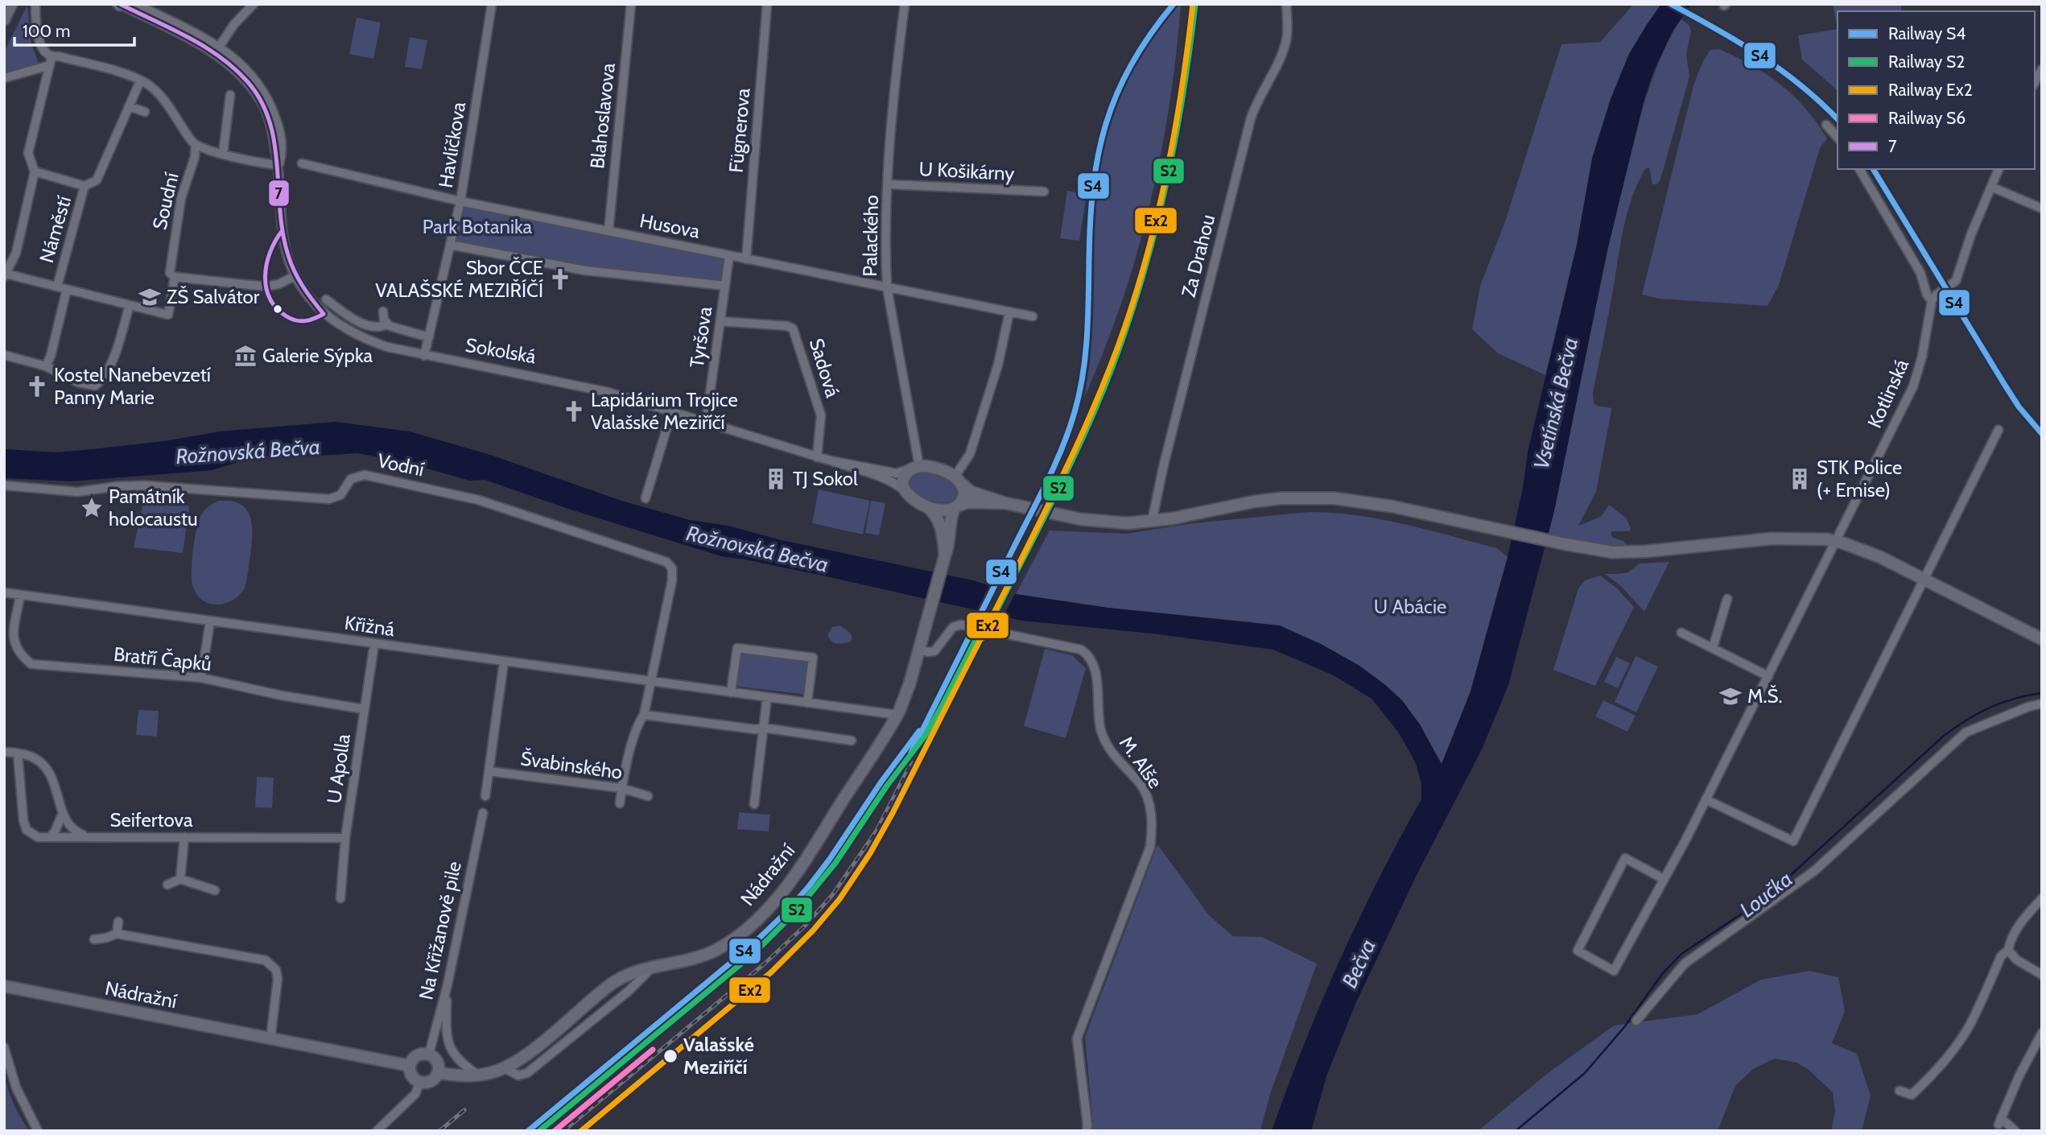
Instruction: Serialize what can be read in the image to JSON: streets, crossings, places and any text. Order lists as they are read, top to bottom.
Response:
{
  "streets": {
    "main road": ["Sokolská", "Nádražní"],
    "street": [
      "Blahoslavova",
      "Fügnerova",
      "Havlíčkova",
      "U Košikárny",
      "Soudní",
      "Husova",
      "Náměstí",
      "Palackého",
      "Za Drahou",
      "Tyršova",
      "Sadová",
      "Kotlinská",
      "Vodní",
      "Křižná",
      "Bratří Čapků",
      "M. Alše",
      "Švabinského",
      "U Apolla",
      "Seifertova",
      "Na Křižanově pile"
    ]
  },
  "crossings": [
    ["Blahoslavova", "Husova"],
    ["Fügnerova", "Husova"],
    ["Havlíčkova", "Husova"],
    ["Havlíčkova", "Sokolská"],
    ["U Košikárny", "Palackého"],
    ["Husova", "Palackého"],
    ["Husova", "Tyršova"],
    ["Palackého", "Sokolská"],
    ["Palackého", "Nádražní"],
    ["Za Drahou", "Sokolská"],
    ["Tyršova", "Sokolská"],
    ["Tyršova", "Sadová"],
    ["Sokolská", "Sadová"],
    ["Sokolská", "Nádražní"],
    ["Vodní", "Křižná"],
    ["Křižná", "Bratří Čapků"],
    ["Křižná", "U Apolla"],
    ["Křižná", "Nádražní"],
    ["Bratří Čapků", "U Apolla"],
    ["M. Alše", "Nádražní"],
    ["U Apolla", "Seifertova"],
    ["Nádražní", "Na Křižanově pile"]
  ],
  "water": [
    "Vsetínská Bečva",
    "Rožnovská Bečva",
    "Loučka",
    "Bečva"
  ],
  "parks": ["Park Botanika", "U Abácie"],
  "places": {
    "church": ["Sbor ČCE VALAŠSKÉ MEZIŘÍČÍ", "Kostel Nanebevzetí Panny Marie", "Lapidárium Trojice Valašské Meziříčí"],
    "school or university": ["ZŠ Salvátor", "M.Š."],
    "museum": ["Galerie Sýpka"],
    "building": ["TJ Sokol", "STK Police (+ Emise)"],
    "place": ["Památník holocaustu"],
    "other": ["Valašské Meziříčí"]
  },
  "lines": [
    "rail line S4",
    "rail line Ex2",
    "transit line 7",
    "rail line S2",
    "rail line S6"
  ],
  "legend": [
    "Railway S4",
    "Railway S2",
    "Railway Ex2",
    "Railway S6",
    "7"
  ],
  "scale_bar": "100 m"
}
